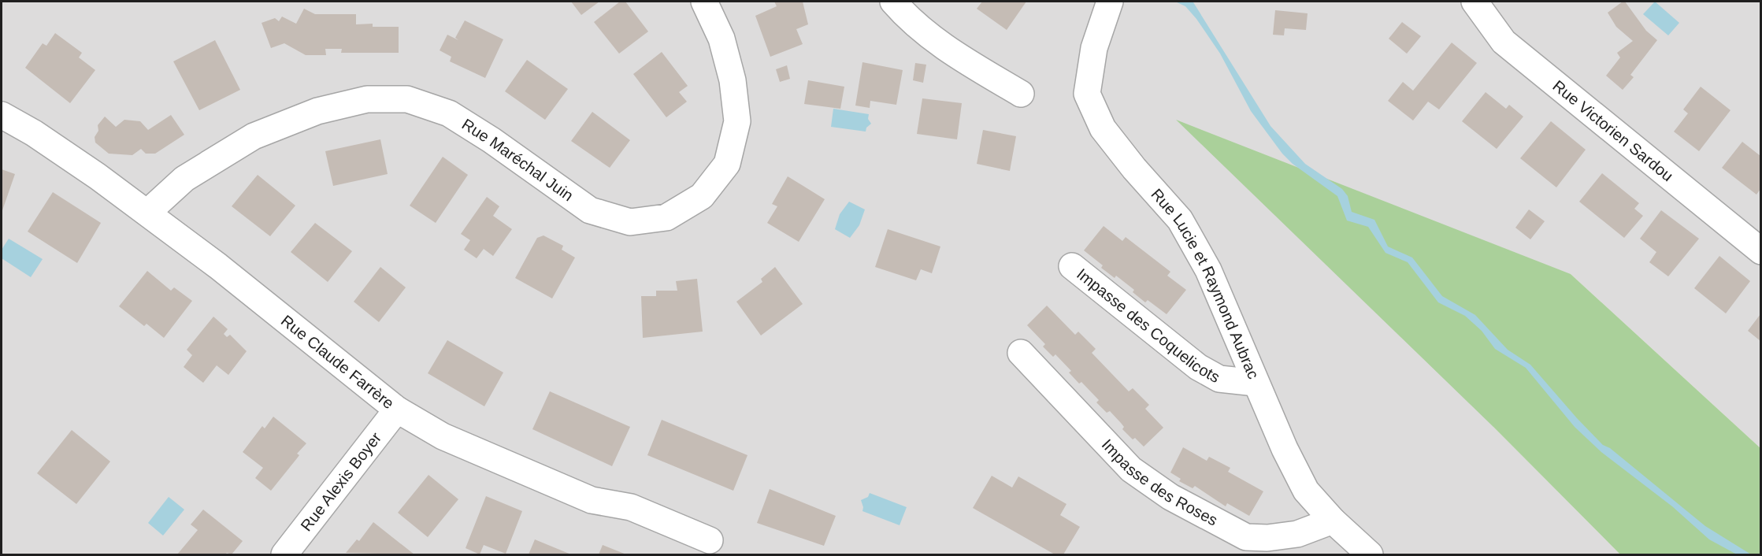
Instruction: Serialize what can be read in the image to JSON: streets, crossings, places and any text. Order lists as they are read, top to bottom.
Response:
{
  "streets": {
    "street": [
      "Rue Victorien Sardou",
      "Rue Maréchal Juin",
      "Rue Lucie et Raymond Aubrac",
      "Impasse des Coquelicots",
      "Rue Claude Farrère",
      "Impasse des Roses",
      "Rue Alexis Boyer"
    ]
  },
  "crossings": [
    ["Rue Maréchal Juin", "Rue Claude Farrère"],
    ["Rue Lucie et Raymond Aubrac", "Impasse des Coquelicots"],
    ["Rue Lucie et Raymond Aubrac", "Impasse des Roses"],
    ["Rue Claude Farrère", "Rue Alexis Boyer"]
  ]
}
